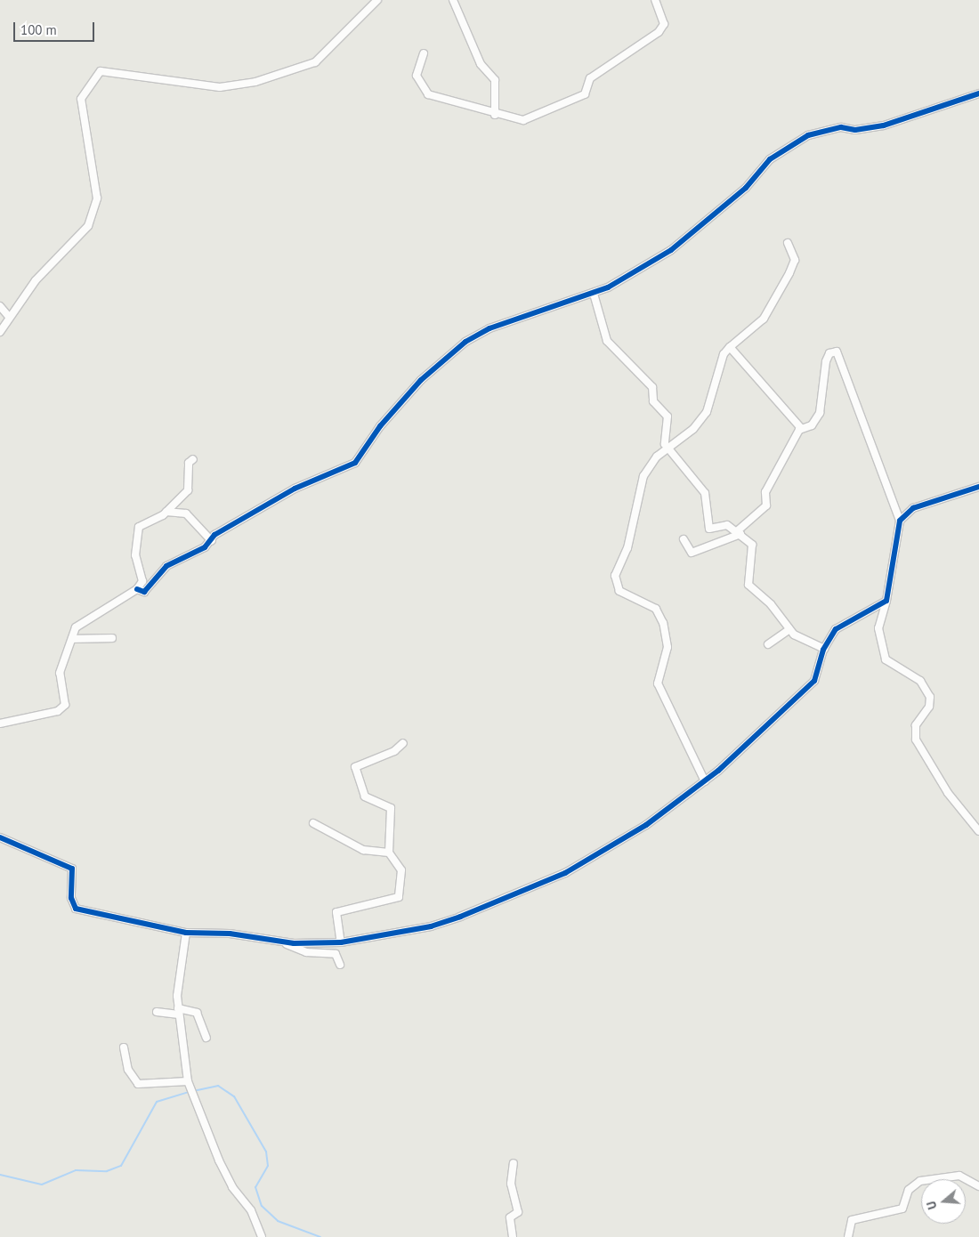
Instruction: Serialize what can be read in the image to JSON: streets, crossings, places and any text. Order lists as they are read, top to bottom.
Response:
{
  "scale_bar": "100 m",
  "north": "left"
}
